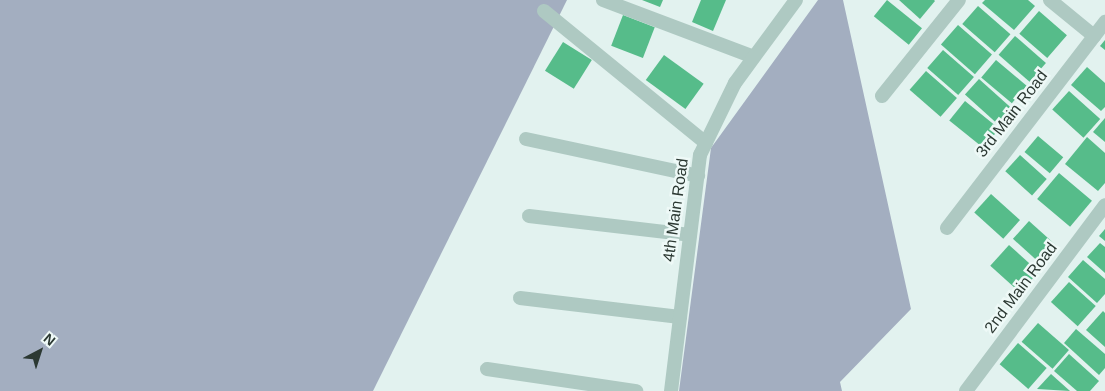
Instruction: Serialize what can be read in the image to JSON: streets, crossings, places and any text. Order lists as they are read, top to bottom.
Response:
{
  "streets": {
    "street": ["3rd Main Road", "4th Main Road", "2nd Main Road"]
  },
  "north": "top right"
}
